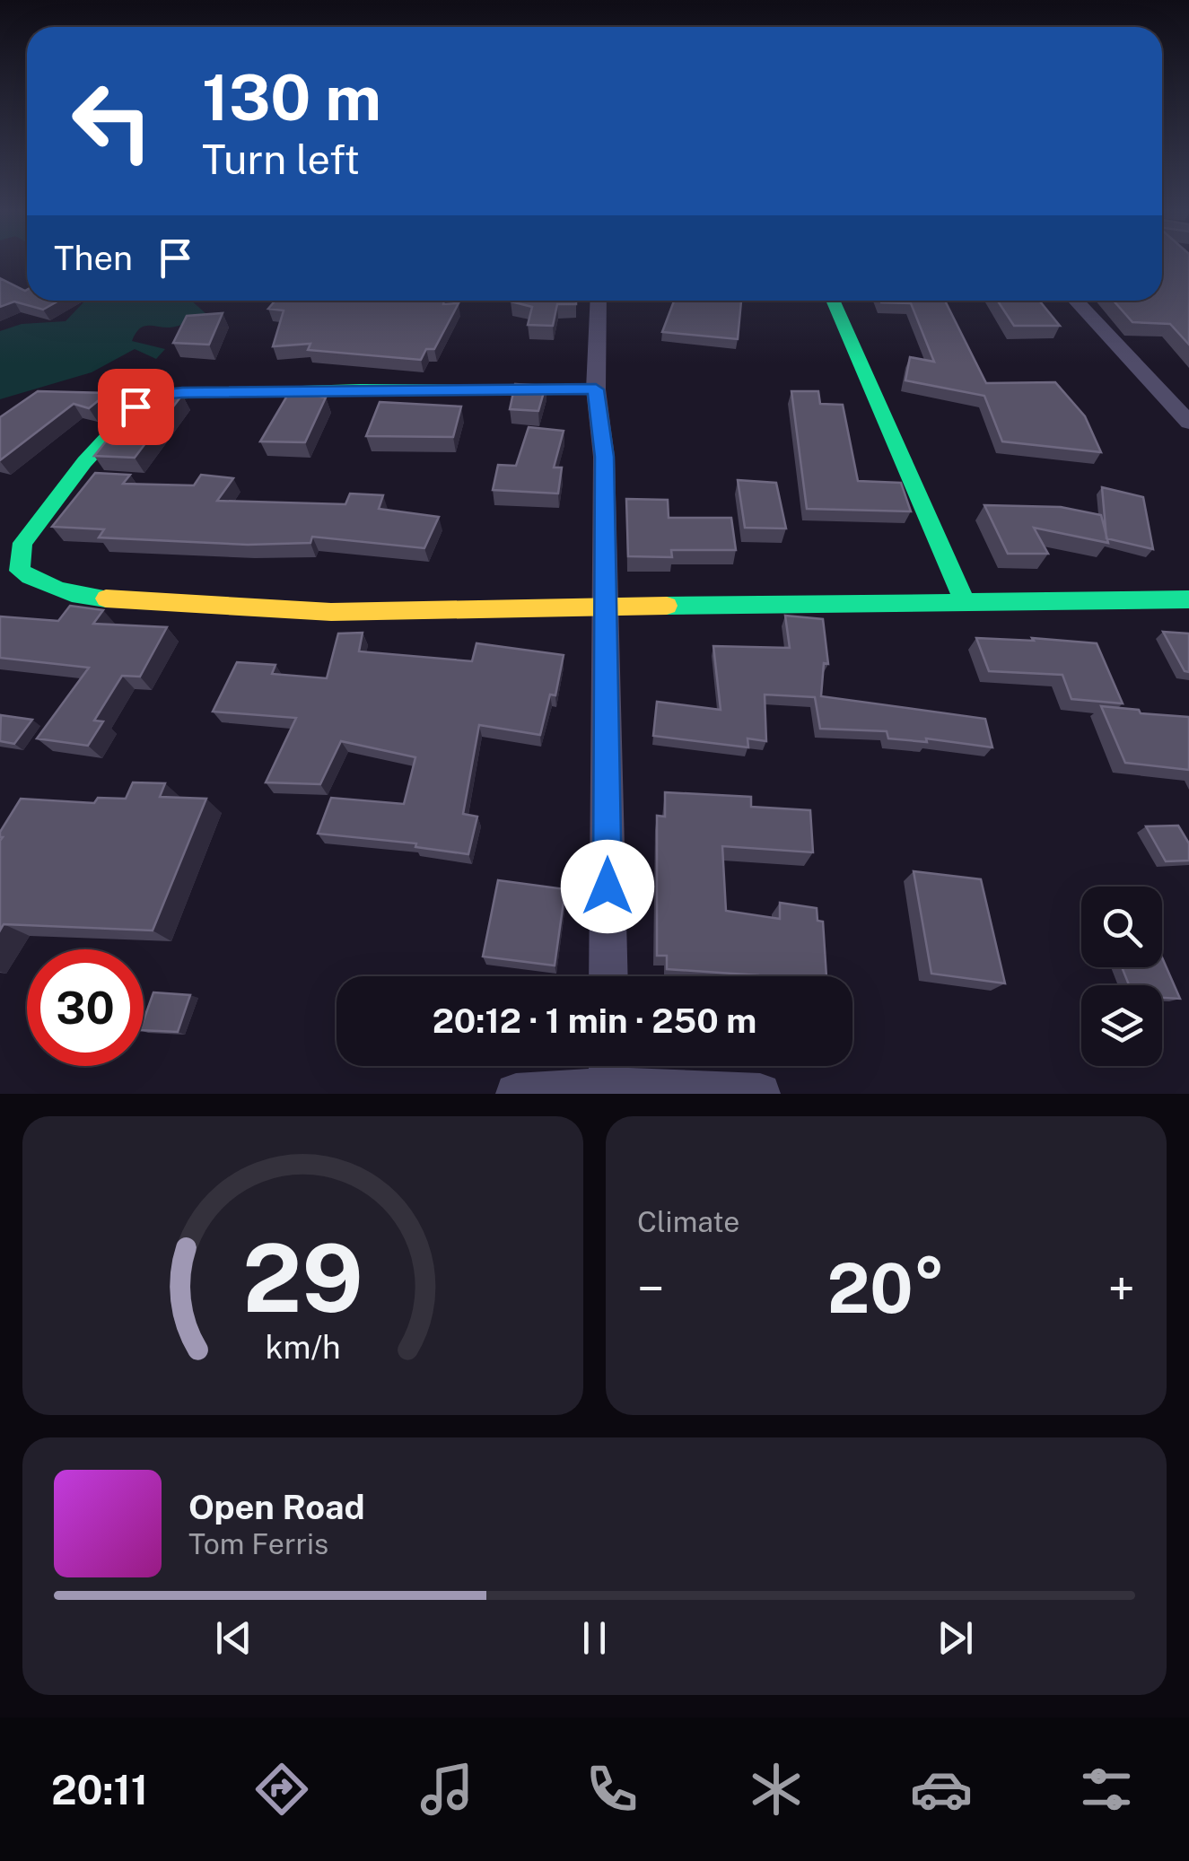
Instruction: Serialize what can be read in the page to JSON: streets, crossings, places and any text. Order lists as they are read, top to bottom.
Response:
{
  "page": {
    "turn": ["130 m", "Turn left"],
    "then": "Then",
    "limit": "30",
    "trip": "20:12 · 1 min · 250 m",
    "tile": "Climate",
    "heat": ["−", "20°", "+"],
    "song": ["Open Road", "Tom Ferris"],
    "tabs": "20:11",
    "gauge": ["29", "km/h"]
  }
}
